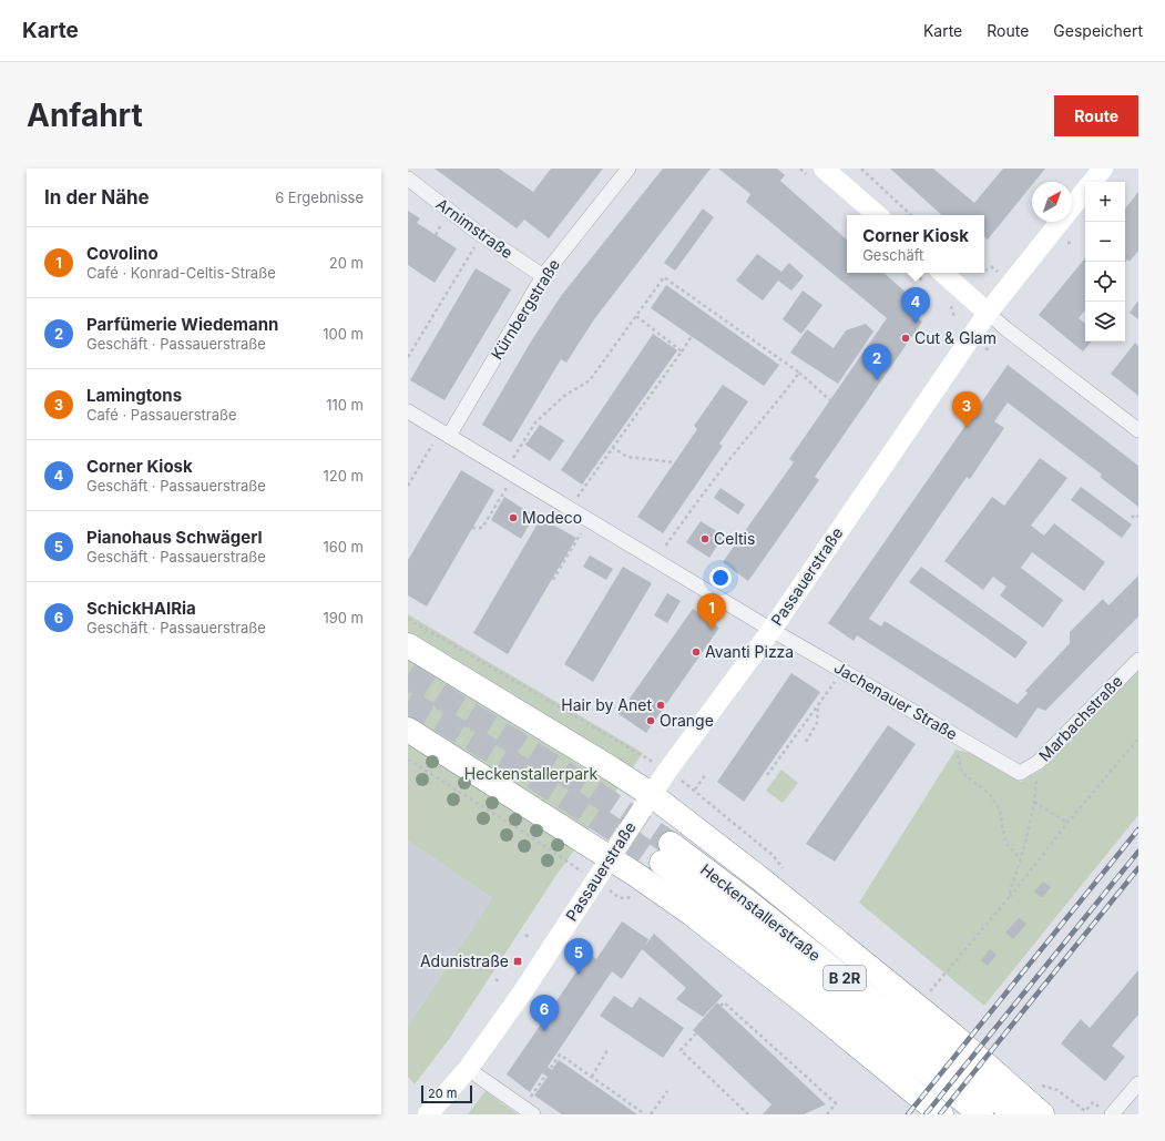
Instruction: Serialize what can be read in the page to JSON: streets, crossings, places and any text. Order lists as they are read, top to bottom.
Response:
{
  "streets": {
    "highway": ["Heckenstallerstraße", "B 2R"],
    "street": [
      "Arnimstraße",
      "Kürnbergstraße",
      "Passauerstraße",
      "Jachenauer Straße",
      "Marbachstraße"
    ]
  },
  "crossings": [
    ["Arnimstraße", "Kürnbergstraße"],
    ["Kürnbergstraße", "Jachenauer Straße"],
    ["Passauerstraße", "Jachenauer Straße"],
    ["Jachenauer Straße", "Marbachstraße"]
  ],
  "parks": ["Heckenstallerpark"],
  "places": {
    "other": [
      "Cut & Glam",
      "Modeco",
      "Celtis",
      "Avanti Pizza",
      "Hair by Anet",
      "Orange"
    ],
    "transit": ["Adunistraße"]
  },
  "scale_bar": "20 m",
  "north": "top right",
  "page": {
    "header": "Karte",
    "nav": ["Karte", "Route", "Gespeichert"],
    "buttons": "Route",
    "title": "Anfahrt",
    "heading": ["In der Nähe", "6 Ergebnisse"],
    "map_buttons": ["+", "−"],
    "popup": ["Corner Kiosk", "Geschäft"],
    "list": [
      {
        "mark": "1",
        "name": "Covolino",
        "note": "Café · Konrad-Celtis-Straße",
        "value": "20 m"
      },
      {
        "mark": "2",
        "name": "Parfümerie Wiedemann",
        "note": "Geschäft · Passauerstraße",
        "value": "100 m"
      },
      {
        "mark": "3",
        "name": "Lamingtons",
        "note": "Café · Passauerstraße",
        "value": "110 m"
      },
      {
        "mark": "4",
        "name": "Corner Kiosk",
        "note": "Geschäft · Passauerstraße",
        "value": "120 m"
      },
      {
        "mark": "5",
        "name": "Pianohaus Schwägerl",
        "note": "Geschäft · Passauerstraße",
        "value": "160 m"
      },
      {
        "mark": "6",
        "name": "SchickHAIRia",
        "note": "Geschäft · Passauerstraße",
        "value": "190 m"
      }
    ],
    "pins": [
      "4",
      "2",
      "3",
      "1",
      "5",
      "6"
    ],
    "scale": "20 m"
  }
}
